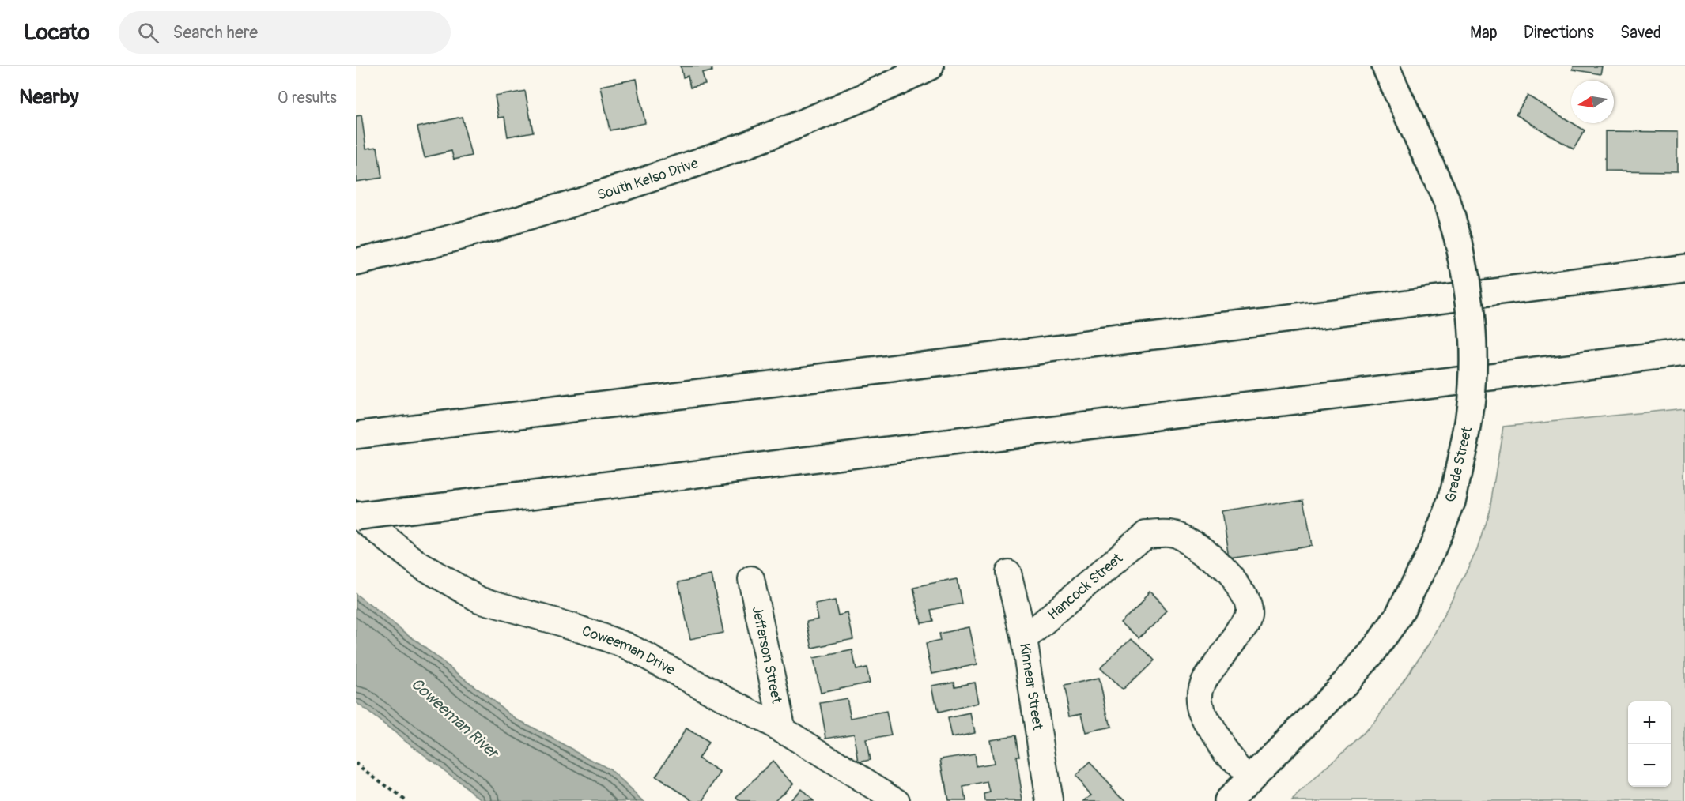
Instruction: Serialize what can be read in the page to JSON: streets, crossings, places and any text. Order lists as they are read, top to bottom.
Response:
{
  "streets": {
    "main road": ["South Kelso Drive", "Grade Street"],
    "street": [
      "Hancock Street",
      "Coweeman Drive",
      "Jefferson Street",
      "Kinnear Street"
    ]
  },
  "crossings": [
    ["Grade Street", "Hancock Street"],
    ["Hancock Street", "Kinnear Street"],
    ["Coweeman Drive", "Jefferson Street"]
  ],
  "water": ["Coweeman River"],
  "north": "left",
  "page": {
    "header": "Locato",
    "search": "Search here",
    "nav": ["Map", "Directions", "Saved"],
    "heading": ["Nearby", "0 results"],
    "map_buttons": ["+", "−"]
  }
}
